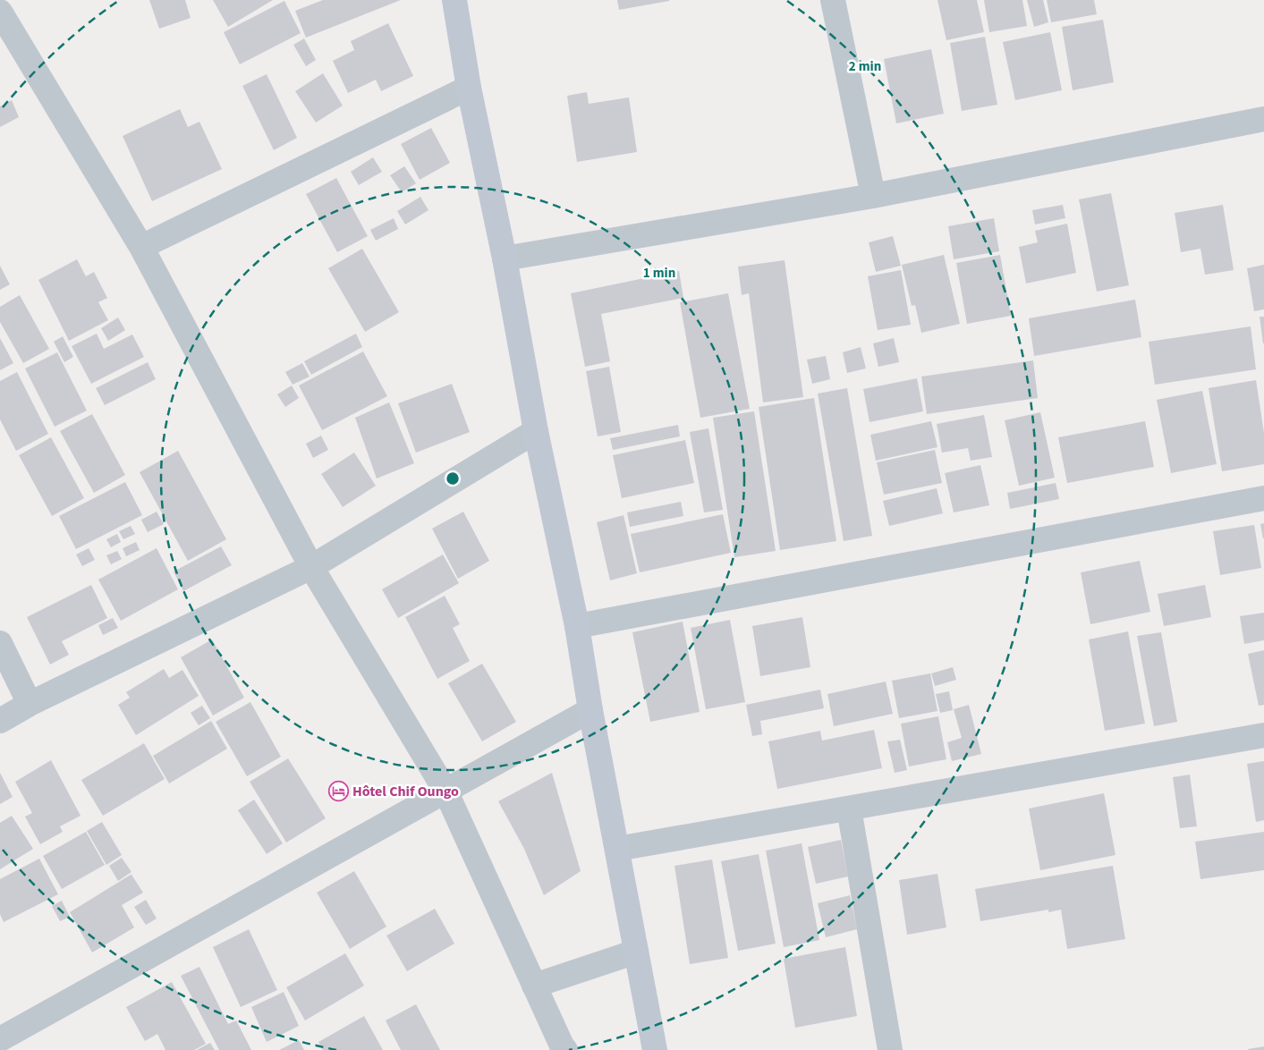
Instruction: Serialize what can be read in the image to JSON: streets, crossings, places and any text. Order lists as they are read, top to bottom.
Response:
{
  "places": {
    "hotel": ["Hôtel Chif Oungo"]
  },
  "rings": ["2 min", "1 min"]
}
